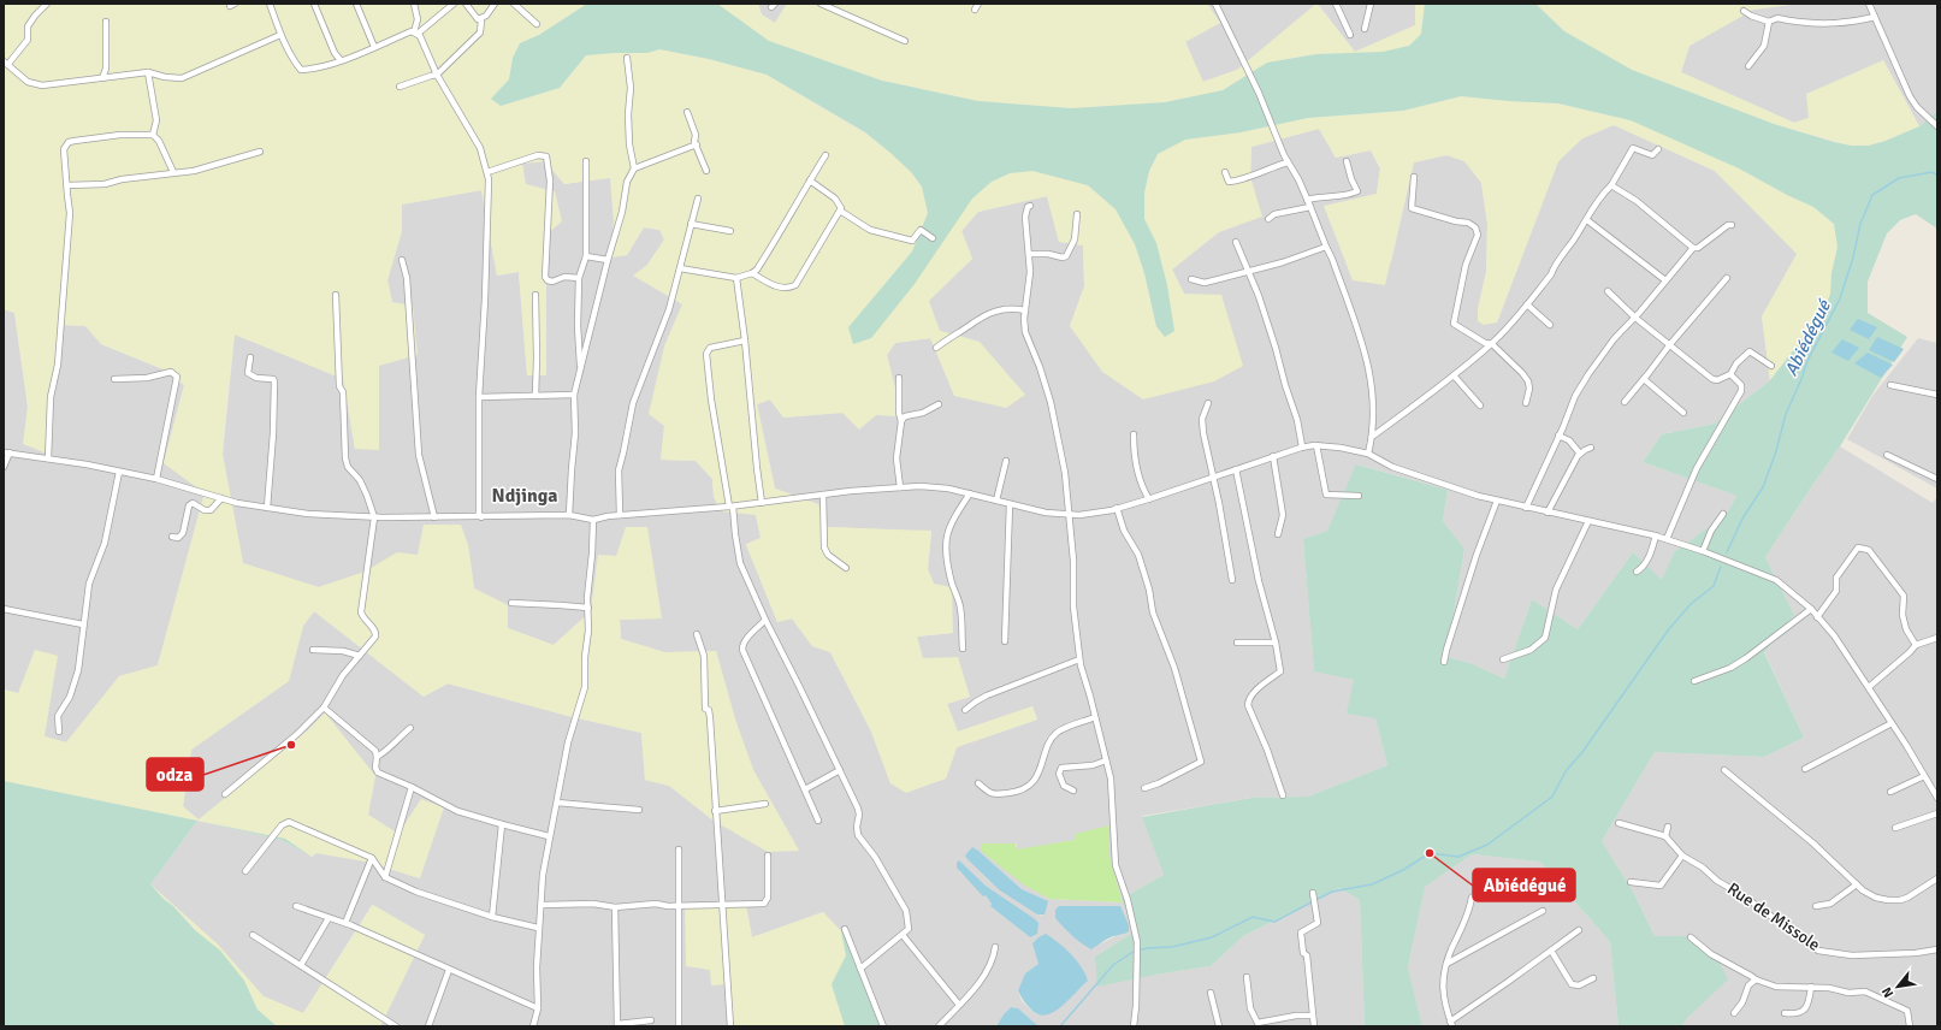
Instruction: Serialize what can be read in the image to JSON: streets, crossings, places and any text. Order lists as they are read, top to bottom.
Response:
{
  "streets": {
    "street": ["Rue de Missole"]
  },
  "districts": ["Ndjinga"],
  "water": ["Abiédégué"],
  "places": ["odza", "Abiédégué"],
  "north": "bottom left"
}
